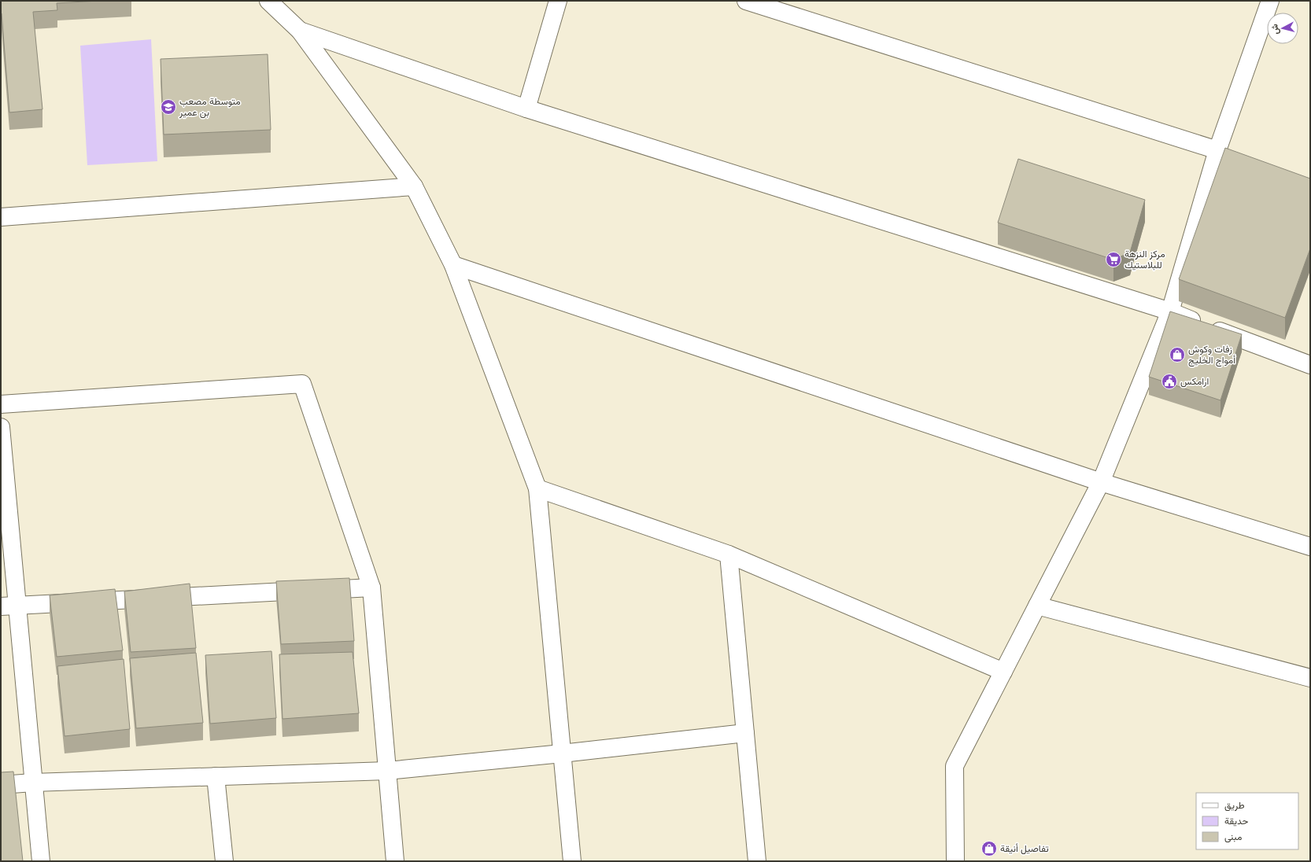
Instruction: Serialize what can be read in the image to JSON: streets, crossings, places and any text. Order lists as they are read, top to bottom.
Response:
{
  "places": {
    "school or university": ["متوسطة مصعب بن عمير"],
    "supermarket": ["مركز النزهة للبلاستيك"],
    "shop": ["زفات وكوش أمواج الخليج", "تفاصيل أنيقة"],
    "public building": ["ارامكس"]
  },
  "legend": ["طريق", "حديقة", "مبنى"],
  "north": "left"
}
